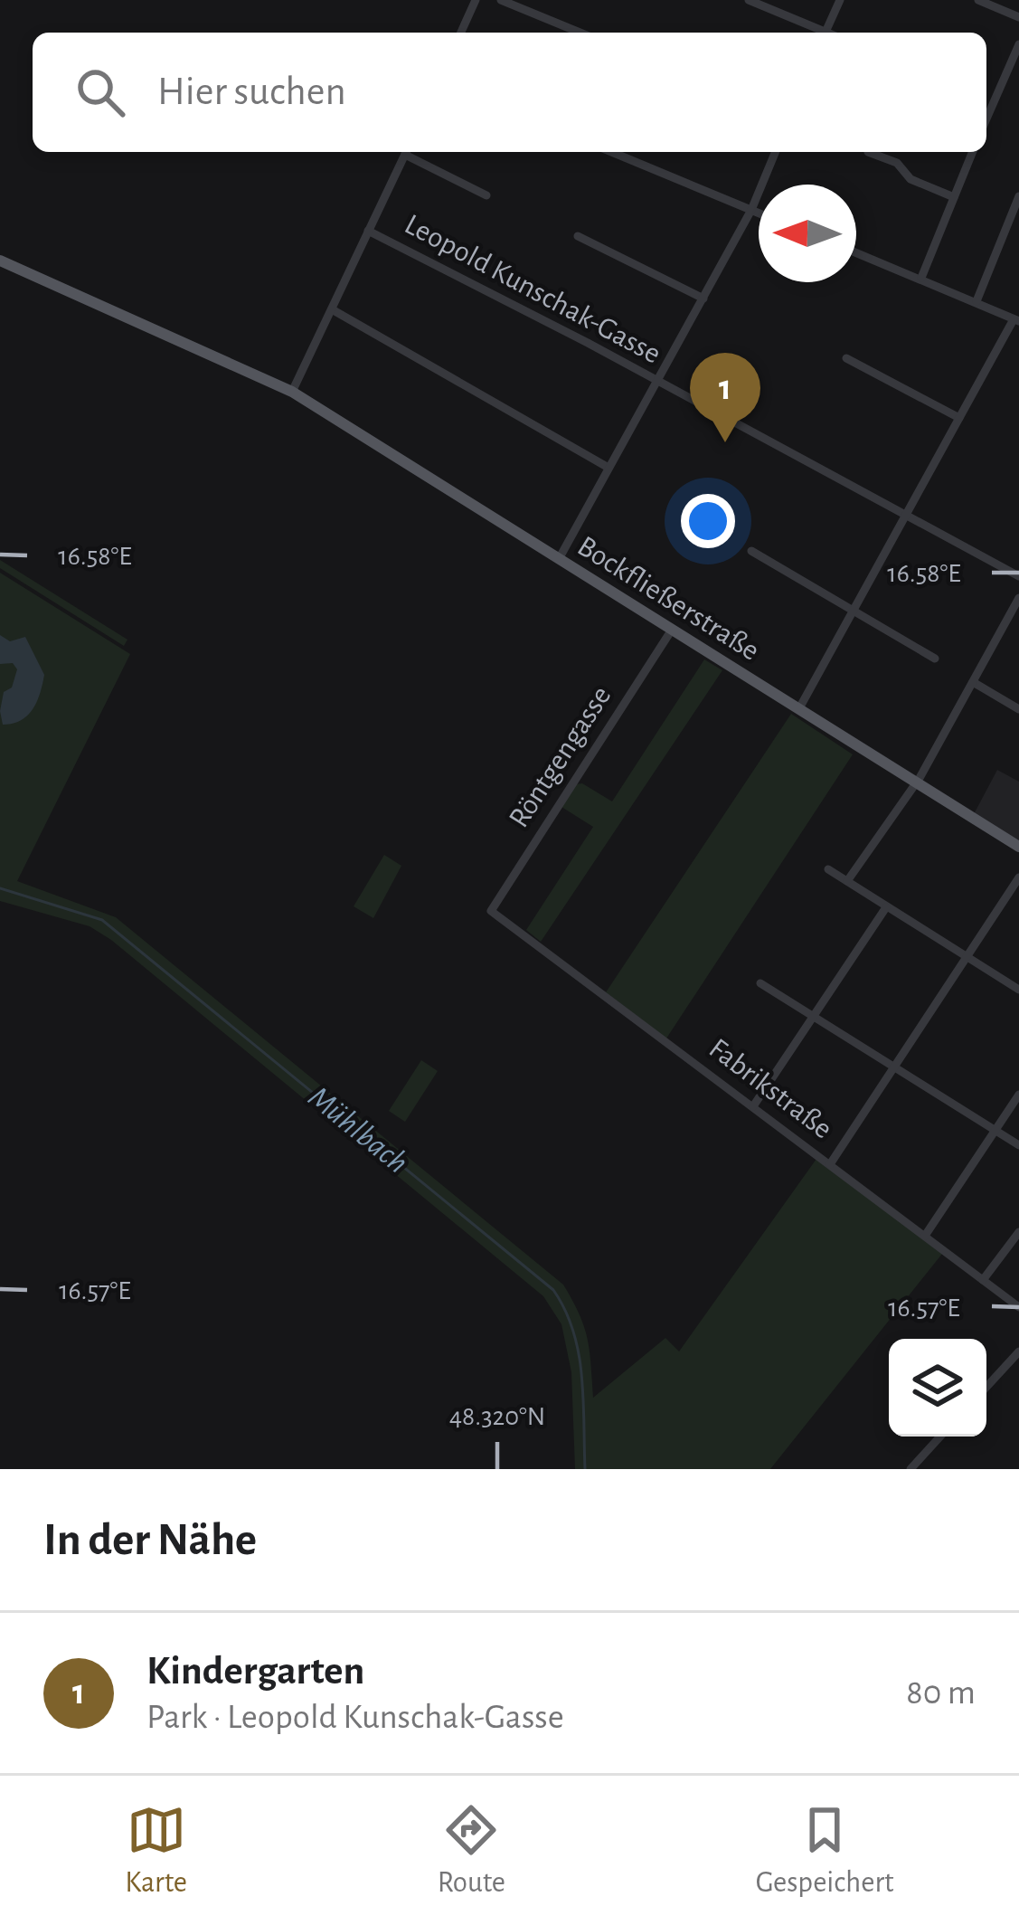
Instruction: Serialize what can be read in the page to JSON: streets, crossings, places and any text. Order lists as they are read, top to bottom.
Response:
{
  "streets": {
    "main road": ["Bockfließerstraße"],
    "street": ["Leopold Kunschak-Gasse", "Röntgengasse", "Fabrikstraße"]
  },
  "crossings": [
    ["Bockfließerstraße", "Röntgengasse"],
    ["Röntgengasse", "Fabrikstraße"]
  ],
  "water": ["Mühlbach"],
  "north": "left",
  "page": {
    "search": "Hier suchen",
    "pins": "1",
    "heading": "In der Nähe",
    "list": [
      {
        "mark": "1",
        "name": "Kindergarten",
        "note": "Park · Leopold Kunschak-Gasse",
        "value": "80 m"
      }
    ],
    "nav": ["Karte", "Route", "Gespeichert"]
  },
  "coordinates": ["16.58°E", "16.57°E", "48.320°N"]
}
